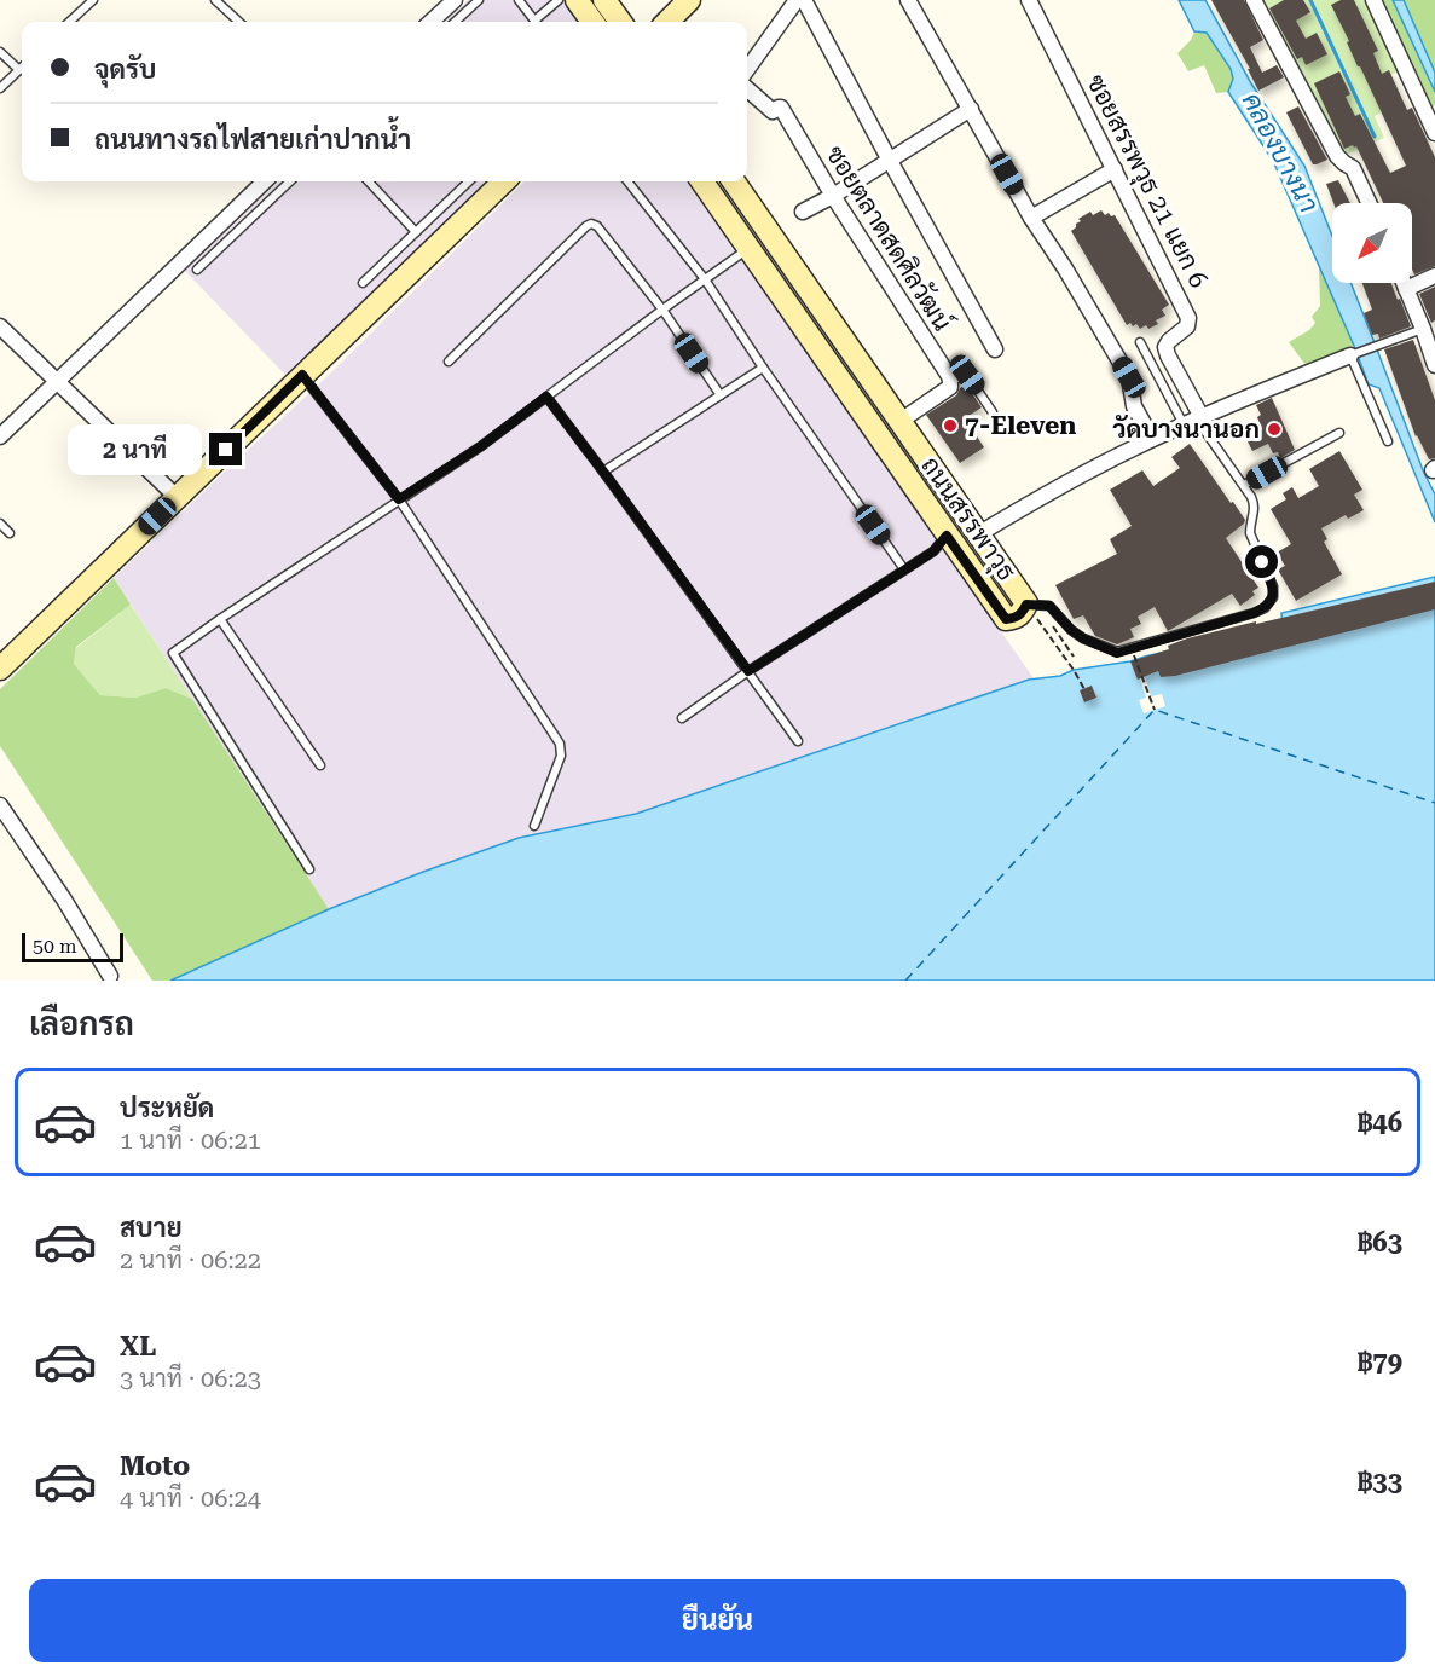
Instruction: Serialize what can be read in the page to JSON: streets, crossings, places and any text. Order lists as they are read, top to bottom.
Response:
{
  "streets": {
    "street": ["ซอยสรรพวุธ 21 แยก 6", "ซอยตลาดสดศิลวัฒน์", "ถนนสรรพาวุธ"]
  },
  "water": ["คลองบางนา"],
  "places": ["7-Eleven", "วัดบางนานอก"],
  "scale_bar": "50 m",
  "north": "bottom left",
  "page": {
    "banner": ["จุดรับ", "ถนนทางรถไฟสายเก่าปากน้ำ"],
    "bubble": "2 นาที",
    "scale": "50 m",
    "heading": "เลือกรถ",
    "list": [
      {
        "name": "ประหยัด",
        "note": "1 นาที · 06:21",
        "value": "฿46"
      },
      {
        "name": "สบาย",
        "note": "2 นาที · 06:22",
        "value": "฿63"
      },
      {
        "name": "XL",
        "note": "3 นาที · 06:23",
        "value": "฿79"
      },
      {
        "name": "Moto",
        "note": "4 นาที · 06:24",
        "value": "฿33"
      }
    ],
    "buttons": "ยืนยัน"
  }
}
